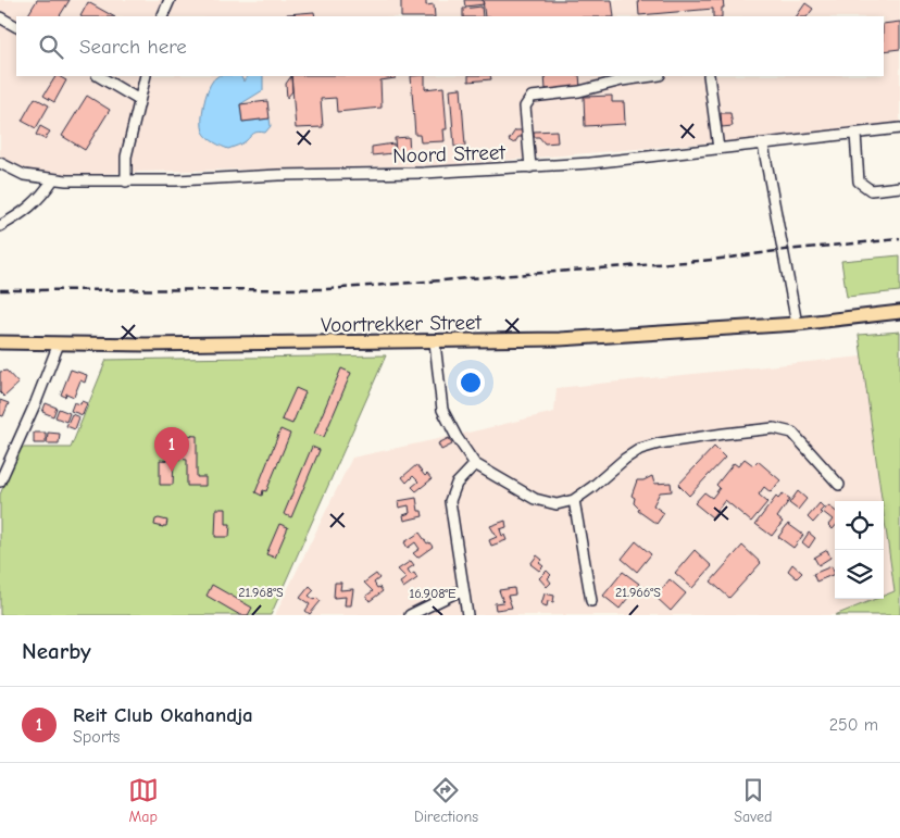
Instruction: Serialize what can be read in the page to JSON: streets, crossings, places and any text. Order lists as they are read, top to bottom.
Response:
{
  "streets": {
    "main road": ["Voortrekker Street"],
    "street": ["Noord Street"]
  },
  "page": {
    "search": "Search here",
    "pins": "1",
    "heading": "Nearby",
    "list": [
      {
        "mark": "1",
        "name": "Reit Club Okahandja",
        "note": "Sports",
        "value": "250 m"
      }
    ],
    "nav": ["Map", "Directions", "Saved"]
  },
  "coordinates": ["21.968°S", "21.966°S", "16.908°E"]
}
